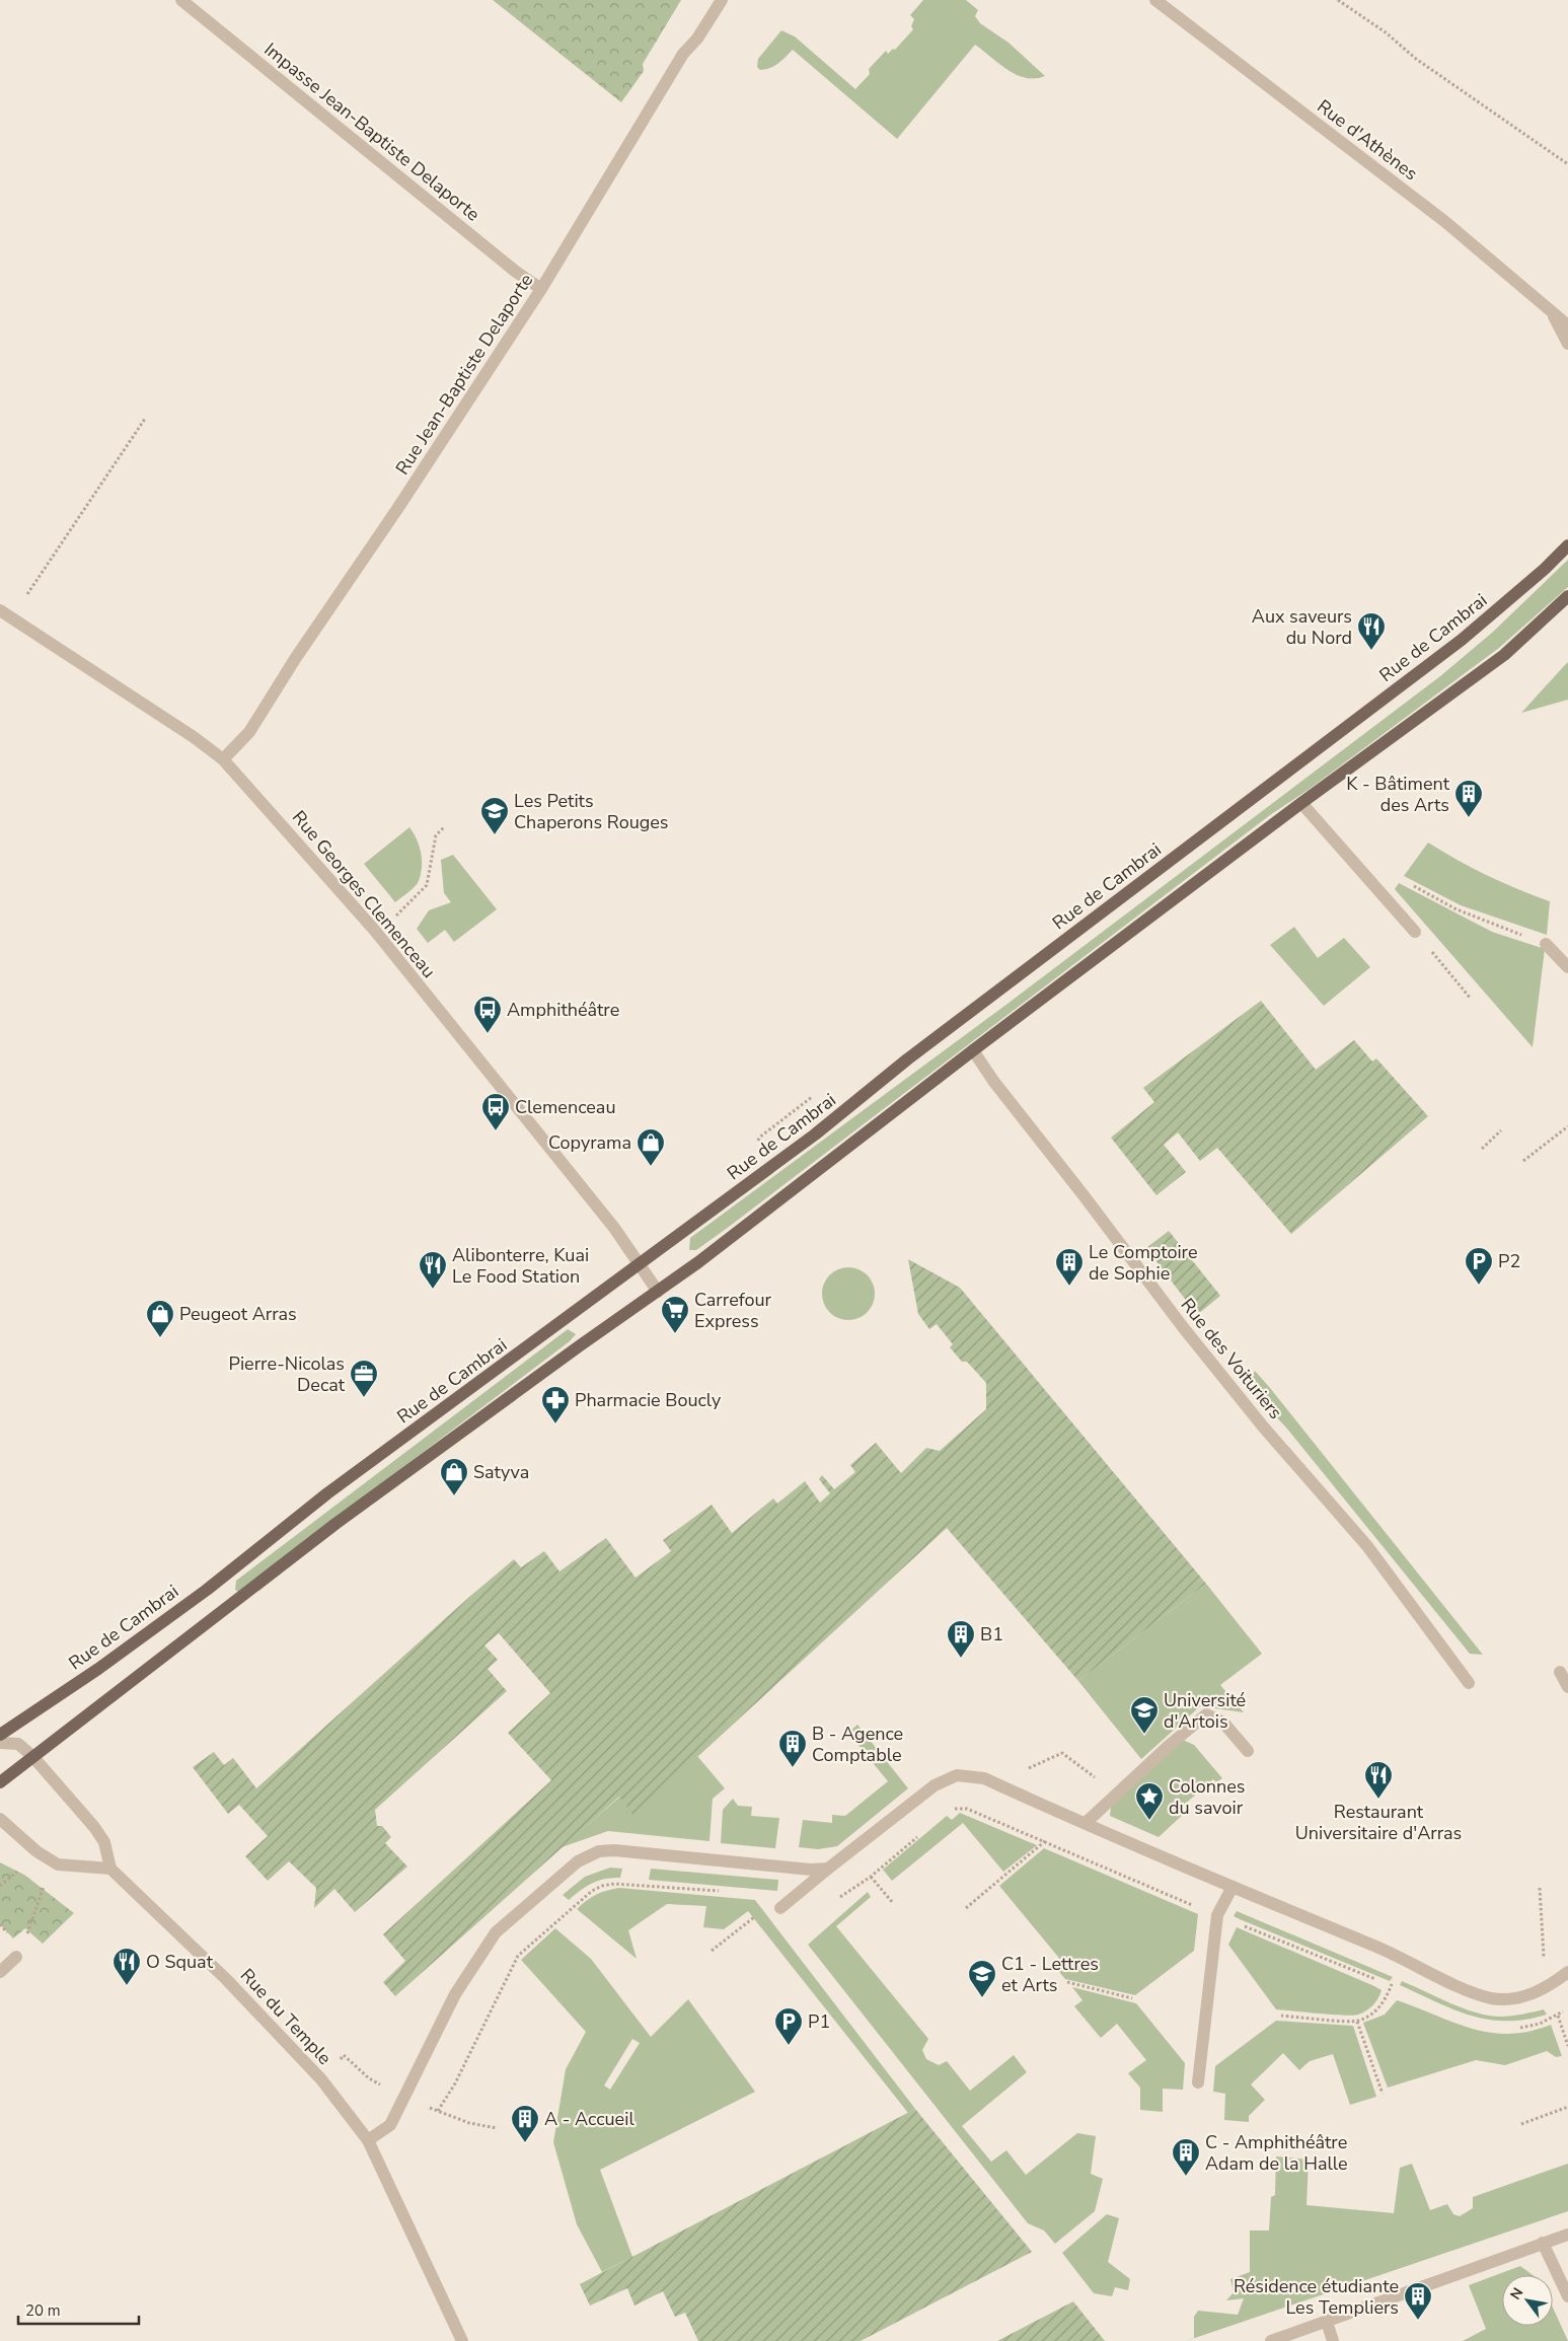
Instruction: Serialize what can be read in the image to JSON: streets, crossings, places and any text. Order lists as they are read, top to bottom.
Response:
{
  "streets": {
    "main road": ["Rue de Cambrai"],
    "street": [
      "Impasse Jean-Baptiste Delaporte",
      "Rue d'Athènes",
      "Rue Jean-Baptiste Delaporte",
      "Rue Georges Clemenceau",
      "Rue des Voituriers",
      "Rue du Temple"
    ]
  },
  "crossings": [
    ["Impasse Jean-Baptiste Delaporte", "Rue Jean-Baptiste Delaporte"],
    ["Rue Jean-Baptiste Delaporte", "Rue Georges Clemenceau"],
    ["Rue de Cambrai", "Rue Georges Clemenceau"]
  ],
  "places": {
    "restaurant": [
      "Aux saveurs du Nord",
      "Alibonterre, Kuai Le Food Station",
      "Restaurant Universitaire d'Arras",
      "O Squat"
    ],
    "building": [
      "K - Bâtiment des Arts",
      "Le Comptoire de Sophie",
      "B1",
      "B - Agence Comptable",
      "A - Accueil",
      "C - Amphithéâtre Adam de la Halle",
      "Résidence étudiante Les Templiers"
    ],
    "school or university": ["Les Petits Chaperons Rouges", "Université d'Artois", "C1 - Lettres et Arts"],
    "bus stop": ["Amphithéâtre", "Clemenceau"],
    "shop": ["Copyrama", "Peugeot Arras", "Satyva"],
    "parking": ["P2", "P1"],
    "supermarket": ["Carrefour Express"],
    "office": ["Pierre-Nicolas Decat"],
    "pharmacy": ["Pharmacie Boucly"],
    "place": ["Colonnes du savoir"]
  },
  "scale_bar": "20 m",
  "north": "top left"
}
